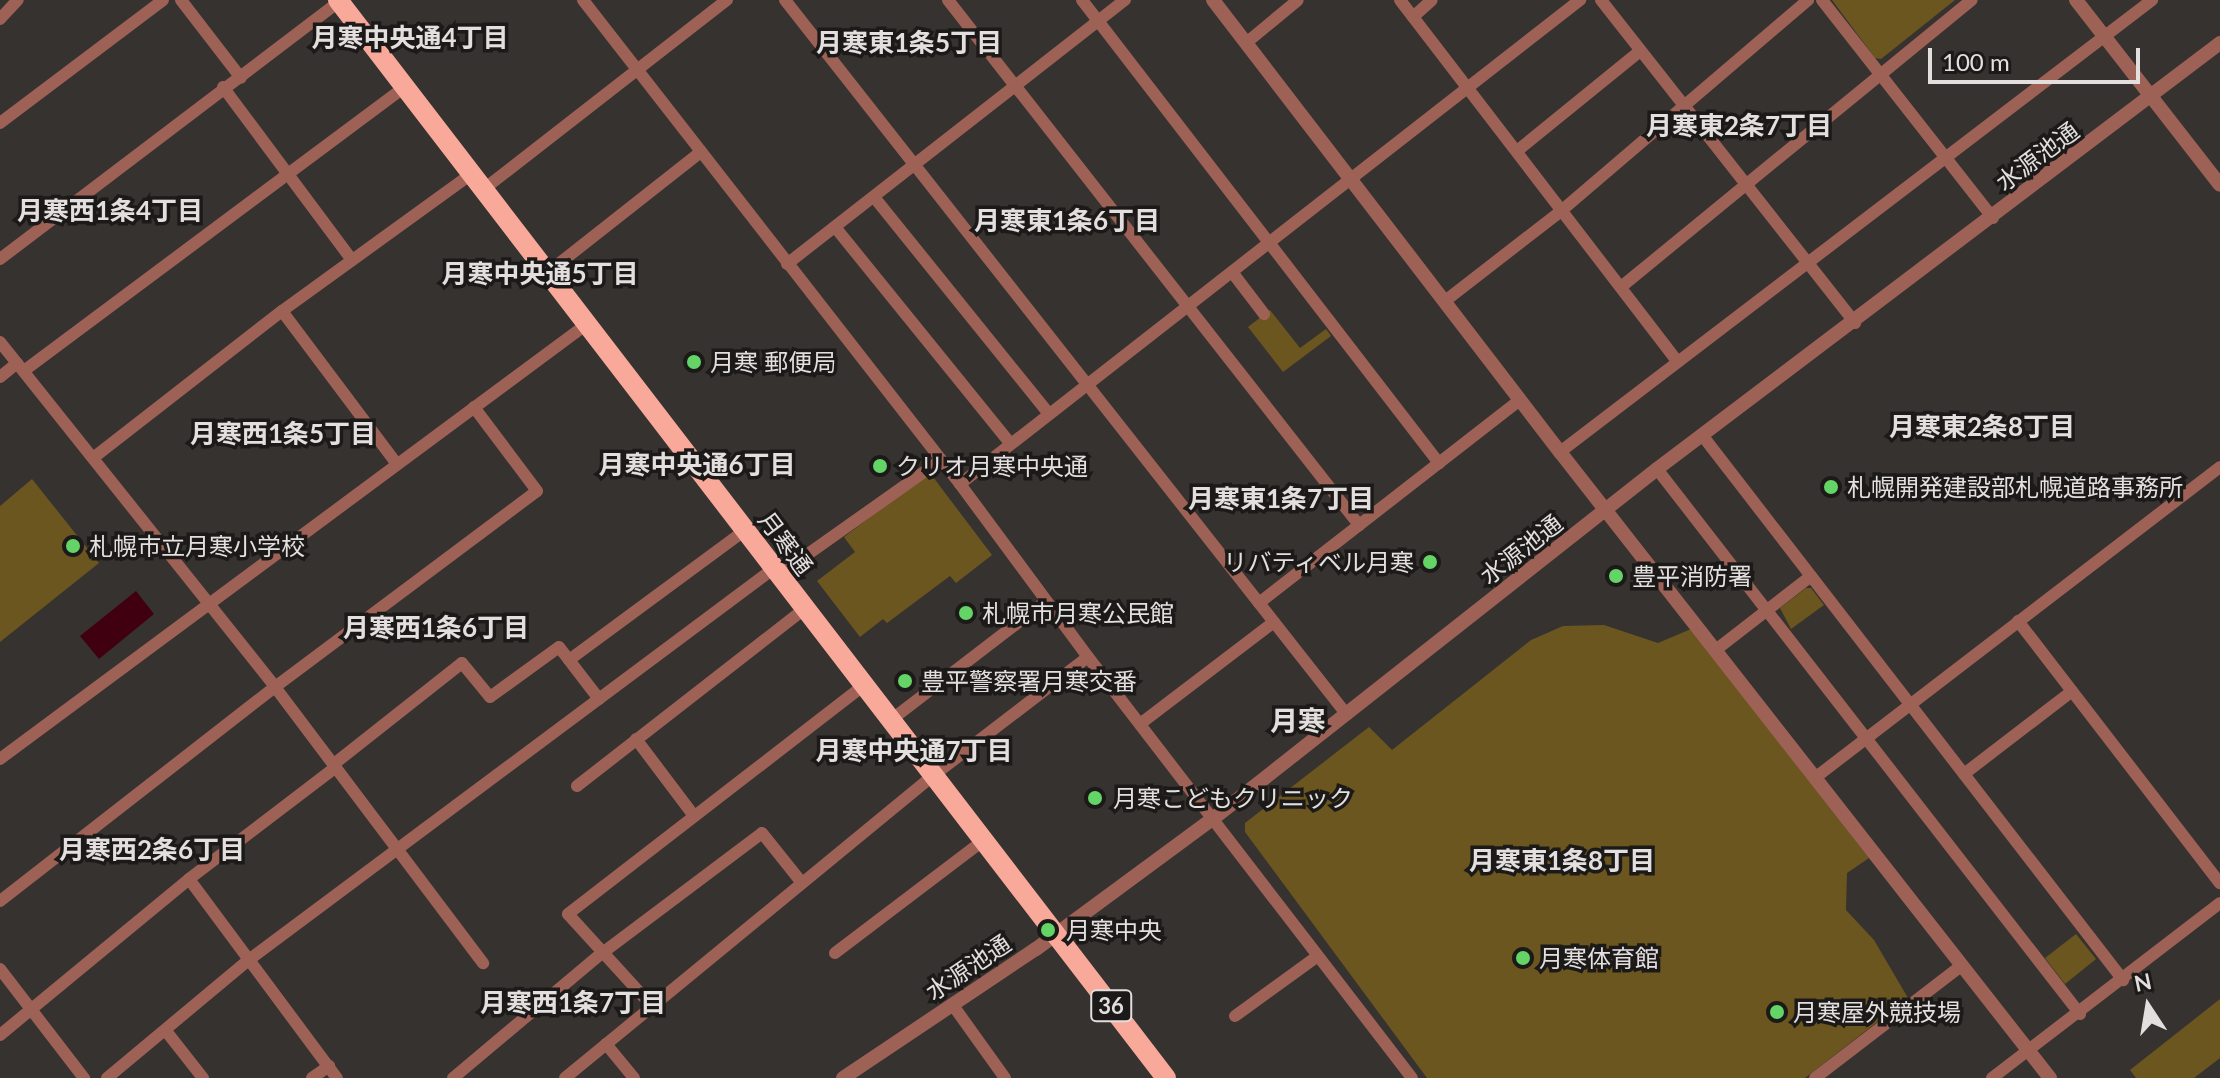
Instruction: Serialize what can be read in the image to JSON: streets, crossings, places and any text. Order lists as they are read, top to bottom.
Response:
{
  "streets": {
    "highway": ["月寒通", "36"],
    "street": ["水源池通"]
  },
  "crossings": [
    ["水源池通", "月寒通"]
  ],
  "districts": [
    "月寒中央通4丁目",
    "月寒東1条5丁目",
    "月寒東2条7丁目",
    "月寒西1条4丁目",
    "月寒東1条6丁目",
    "月寒中央通5丁目",
    "月寒東2条8丁目",
    "月寒西1条5丁目",
    "月寒中央通6丁目",
    "月寒東1条7丁目",
    "月寒西1条6丁目",
    "月寒",
    "月寒中央通7丁目",
    "月寒西2条6丁目",
    "月寒東1条8丁目",
    "月寒西1条7丁目"
  ],
  "places": [
    "月寒 郵便局",
    "クリオ月寒中央通",
    "札幌開発建設部札幌道路事務所",
    "札幌市立月寒小学校",
    "リバティベル月寒",
    "豊平消防署",
    "札幌市月寒公民館",
    "豊平警察署月寒交番",
    "月寒こどもクリニック",
    "月寒中央",
    "月寒体育館",
    "月寒屋外競技場"
  ],
  "scale_bar": "100 m",
  "north": "top"
}
